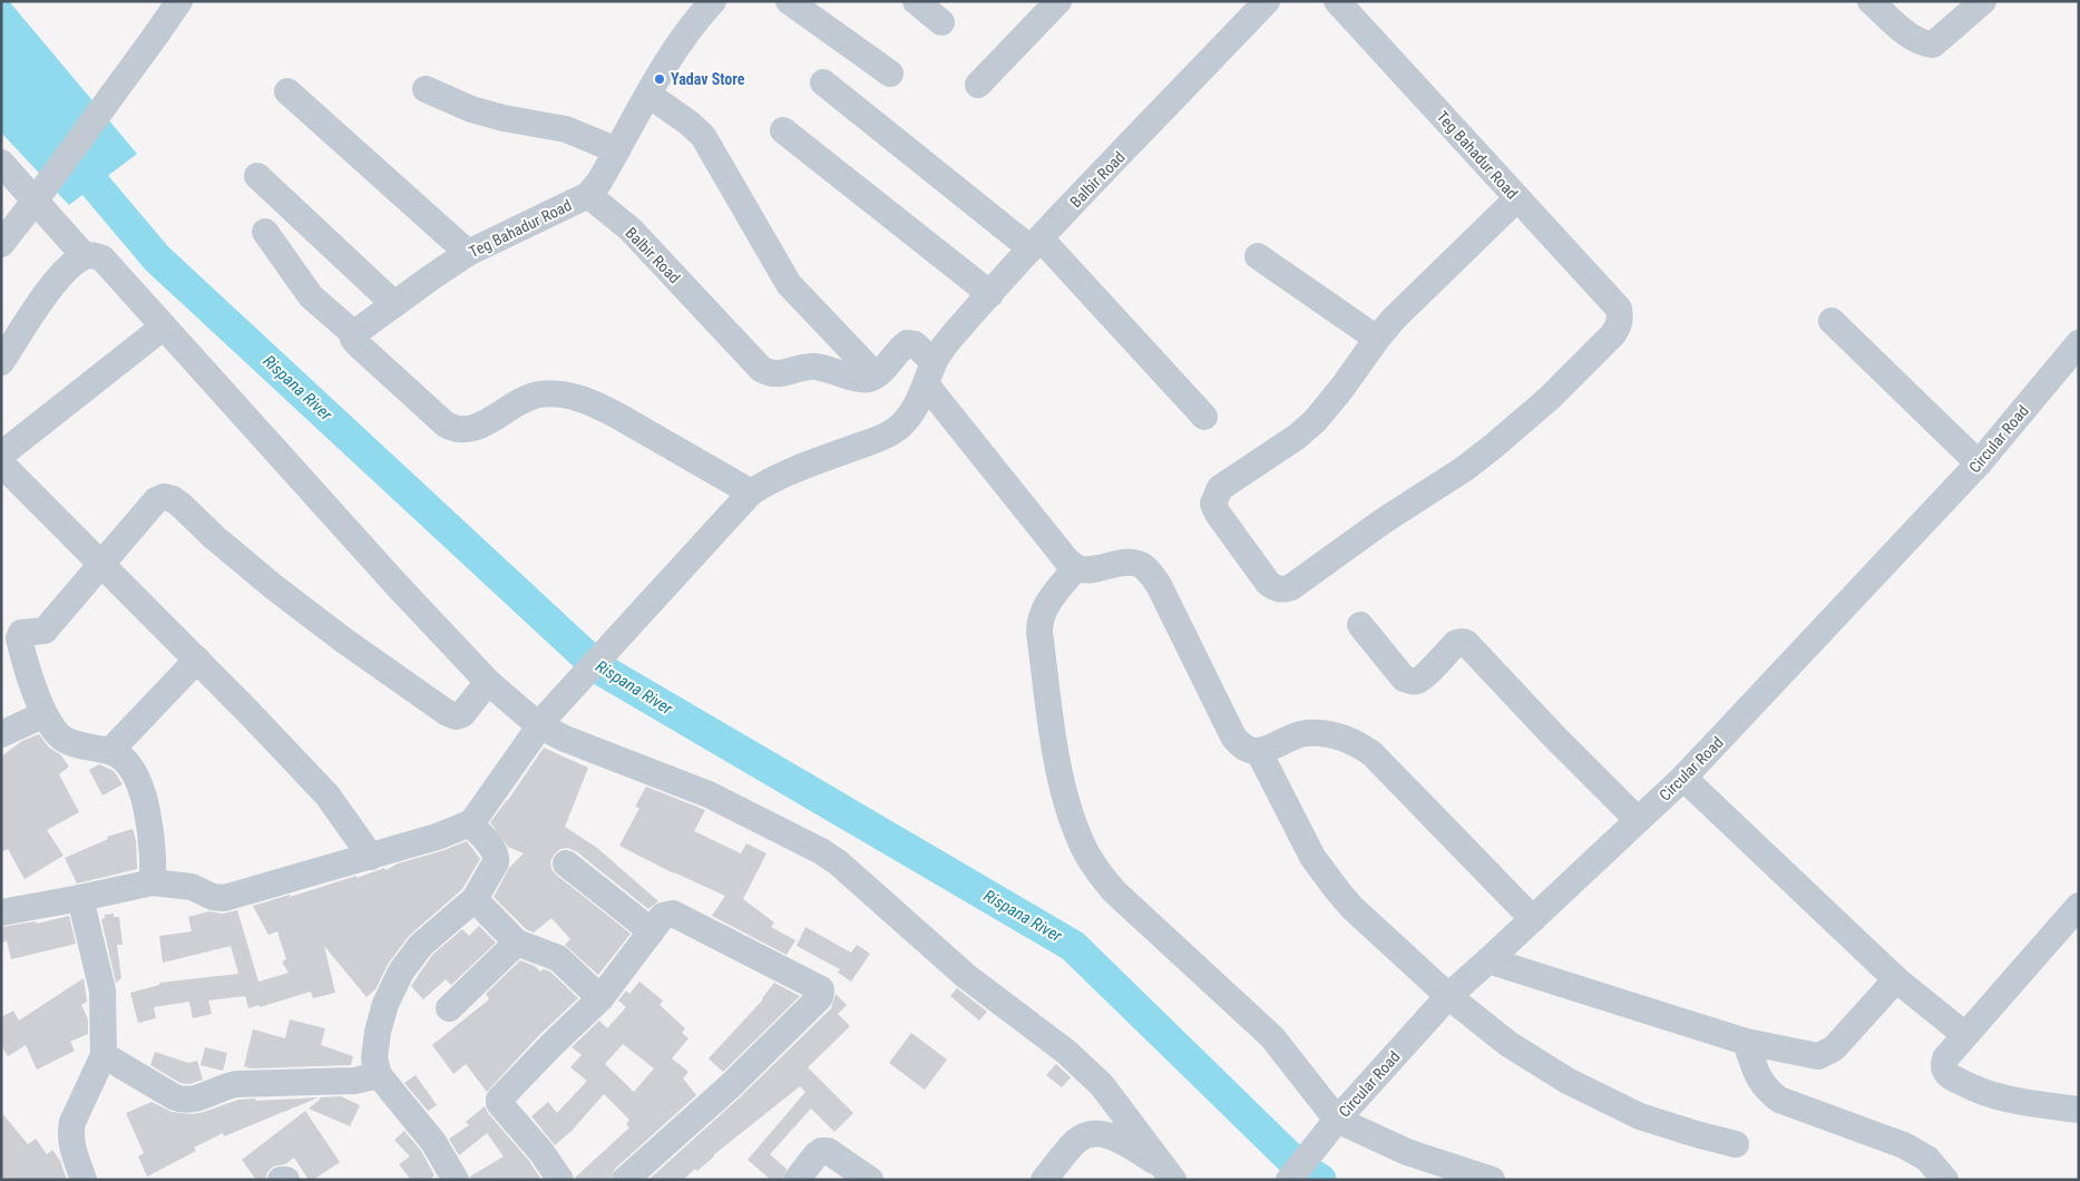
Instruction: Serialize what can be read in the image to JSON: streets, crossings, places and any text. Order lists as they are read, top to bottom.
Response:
{
  "streets": {
    "street": ["Teg Bahadur Road", "Balbir Road", "Circular Road"]
  },
  "crossings": [
    ["Teg Bahadur Road", "Balbir Road"]
  ],
  "water": ["Rispana River"],
  "places": ["Yadav Store"]
}
